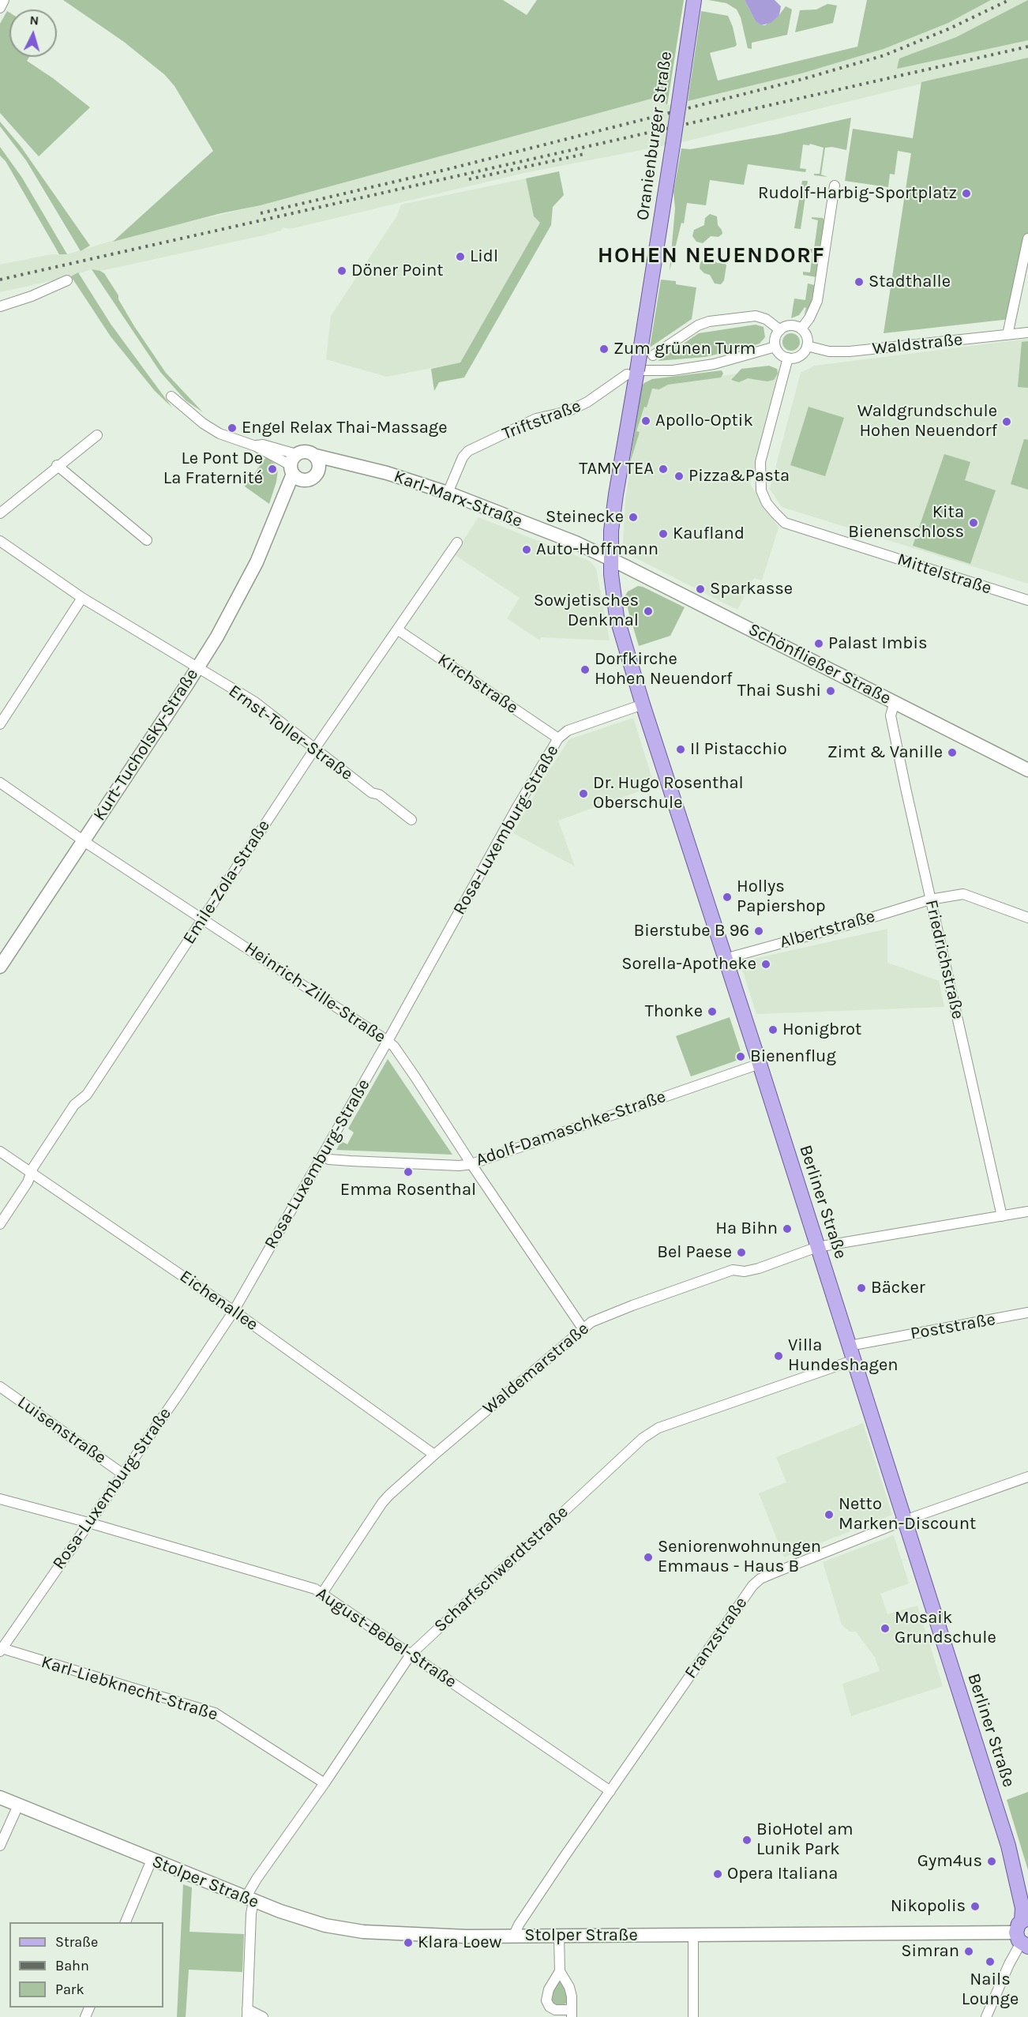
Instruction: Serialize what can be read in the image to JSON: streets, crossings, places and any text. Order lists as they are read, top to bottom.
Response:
{
  "streets": {
    "main road": [
      "Oranienburger Straße",
      "Karl-Marx-Straße",
      "Schönfließer Straße",
      "Kurt-Tucholsky-Straße",
      "Berliner Straße",
      "Stolper Straße"
    ],
    "street": [
      "Waldstraße",
      "Triftstraße",
      "Mittelstraße",
      "Kirchstraße",
      "Ernst-Toller-Straße",
      "Rosa-Luxemburg-Straße",
      "Emile-Zola-Straße",
      "Albertstraße",
      "Friedrichstraße",
      "Heinrich-Zille-Straße",
      "Adolf-Damaschke-Straße",
      "Eichenallee",
      "Poststraße",
      "Waldemarstraße",
      "Luisenstraße",
      "Scharfschwerdtstraße",
      "August-Bebel-Straße",
      "Franzstraße",
      "Karl-Liebknecht-Straße"
    ]
  },
  "crossings": [
    ["Oranienburger Straße", "Triftstraße"],
    ["Oranienburger Straße", "Karl-Marx-Straße"],
    ["Oranienburger Straße", "Schönfließer Straße"],
    ["Oranienburger Straße", "Berliner Straße"],
    ["Waldstraße", "Mittelstraße"],
    ["Triftstraße", "Karl-Marx-Straße"],
    ["Karl-Marx-Straße", "Schönfließer Straße"],
    ["Karl-Marx-Straße", "Kurt-Tucholsky-Straße"],
    ["Karl-Marx-Straße", "Berliner Straße"],
    ["Schönfließer Straße", "Friedrichstraße"],
    ["Schönfließer Straße", "Berliner Straße"],
    ["Kirchstraße", "Rosa-Luxemburg-Straße"],
    ["Kirchstraße", "Emile-Zola-Straße"],
    ["Ernst-Toller-Straße", "Kurt-Tucholsky-Straße"],
    ["Ernst-Toller-Straße", "Emile-Zola-Straße"],
    ["Kurt-Tucholsky-Straße", "Heinrich-Zille-Straße"],
    ["Rosa-Luxemburg-Straße", "Heinrich-Zille-Straße"],
    ["Rosa-Luxemburg-Straße", "Adolf-Damaschke-Straße"],
    ["Rosa-Luxemburg-Straße", "Berliner Straße"],
    ["Rosa-Luxemburg-Straße", "Eichenallee"],
    ["Rosa-Luxemburg-Straße", "Luisenstraße"],
    ["Rosa-Luxemburg-Straße", "August-Bebel-Straße"],
    ["Rosa-Luxemburg-Straße", "Karl-Liebknecht-Straße"],
    ["Emile-Zola-Straße", "Heinrich-Zille-Straße"],
    ["Emile-Zola-Straße", "Eichenallee"],
    ["Albertstraße", "Friedrichstraße"],
    ["Albertstraße", "Berliner Straße"],
    ["Friedrichstraße", "Waldemarstraße"],
    ["Heinrich-Zille-Straße", "Adolf-Damaschke-Straße"],
    ["Heinrich-Zille-Straße", "Waldemarstraße"],
    ["Adolf-Damaschke-Straße", "Berliner Straße"],
    ["Berliner Straße", "Poststraße"],
    ["Berliner Straße", "Waldemarstraße"],
    ["Berliner Straße", "Scharfschwerdtstraße"],
    ["Berliner Straße", "Franzstraße"],
    ["Berliner Straße", "Stolper Straße"],
    ["Eichenallee", "Waldemarstraße"],
    ["Poststraße", "Scharfschwerdtstraße"],
    ["Waldemarstraße", "August-Bebel-Straße"],
    ["Scharfschwerdtstraße", "August-Bebel-Straße"],
    ["Scharfschwerdtstraße", "Karl-Liebknecht-Straße"],
    ["Scharfschwerdtstraße", "Stolper Straße"],
    ["August-Bebel-Straße", "Franzstraße"],
    ["Franzstraße", "Stolper Straße"]
  ],
  "districts": ["HOHEN NEUENDORF"],
  "places": [
    "Rudolf-Harbig-Sportplatz",
    "Lidl",
    "Döner Point",
    "Stadthalle",
    "Zum grünen Turm",
    "Apollo-Optik",
    "Waldgrundschule Hohen Neuendorf",
    "Engel Relax Thai-Massage",
    "Le Pont De La Fraternité",
    "TAMY TEA",
    "Pizza&Pasta",
    "Steinecke",
    "Kita Bienenschloss",
    "Kaufland",
    "Auto-Hoffmann",
    "Sparkasse",
    "Sowjetisches Denkmal",
    "Palast Imbis",
    "Dorfkirche Hohen Neuendorf",
    "Thai Sushi",
    "Il Pistacchio",
    "Zimt & Vanille",
    "Dr. Hugo Rosenthal Oberschule",
    "Hollys Papiershop",
    "Bierstube B 96",
    "Sorella-Apotheke",
    "Thonke",
    "Honigbrot",
    "Bienenflug",
    "Emma Rosenthal",
    "Ha Bihn",
    "Bel Paese",
    "Bäcker",
    "Villa Hundeshagen",
    "Netto Marken-Discount",
    "Seniorenwohnungen Emmaus - Haus B",
    "Mosaik Grundschule",
    "BioHotel am Lunik Park",
    "Gym4us",
    "Opera Italiana",
    "Nikopolis",
    "Klara Loew",
    "Simran",
    "Nails Lounge"
  ],
  "legend": ["Straße", "Bahn", "Park"],
  "north": "top"
}
